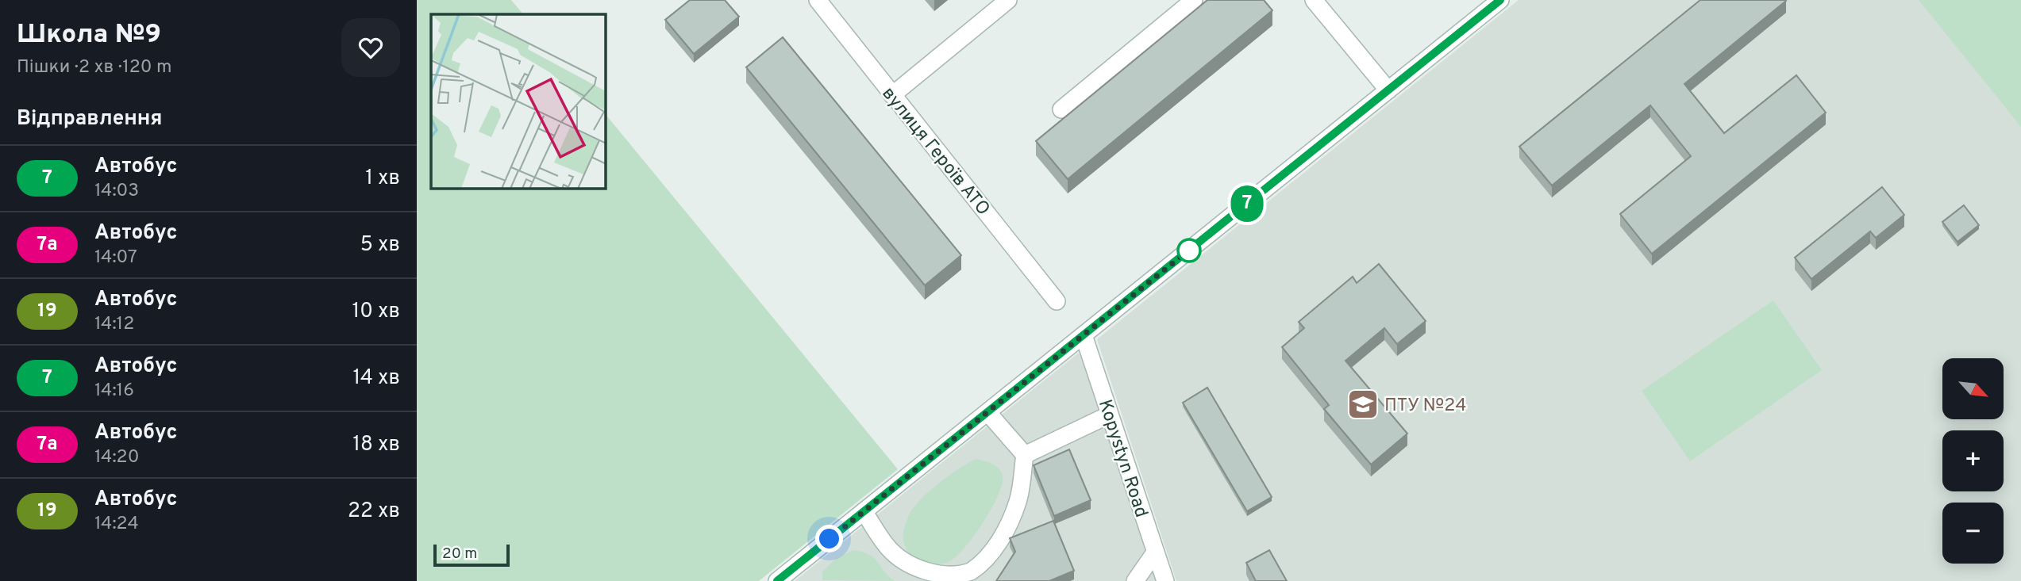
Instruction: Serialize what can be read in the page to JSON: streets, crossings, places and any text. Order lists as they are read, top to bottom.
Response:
{
  "streets": {
    "street": ["вулиця Героїв АТО", "Kopystyn Road"]
  },
  "places": {
    "school or university": ["ПТУ №24"]
  },
  "lines": ["bus line 7"],
  "scale_bar": "20 m",
  "north": "bottom right",
  "page": {
    "heading": [
      ["Школа №9", "Пішки · 2 хв · 120 m"],
      "Відправлення"
    ],
    "on_map": "7",
    "list": [
      {
        "mark": "7",
        "name": "Автобус",
        "note": "14:03",
        "value": "1 хв"
      },
      {
        "mark": "7а",
        "name": "Автобус",
        "note": "14:07",
        "value": "5 хв"
      },
      {
        "mark": "19",
        "name": "Автобус",
        "note": "14:12",
        "value": "10 хв"
      },
      {
        "mark": "7",
        "name": "Автобус",
        "note": "14:16",
        "value": "14 хв"
      },
      {
        "mark": "7а",
        "name": "Автобус",
        "note": "14:20",
        "value": "18 хв"
      },
      {
        "mark": "19",
        "name": "Автобус",
        "note": "14:24",
        "value": "22 хв"
      }
    ],
    "map_buttons": ["+", "−"],
    "scale": "20 m"
  }
}
